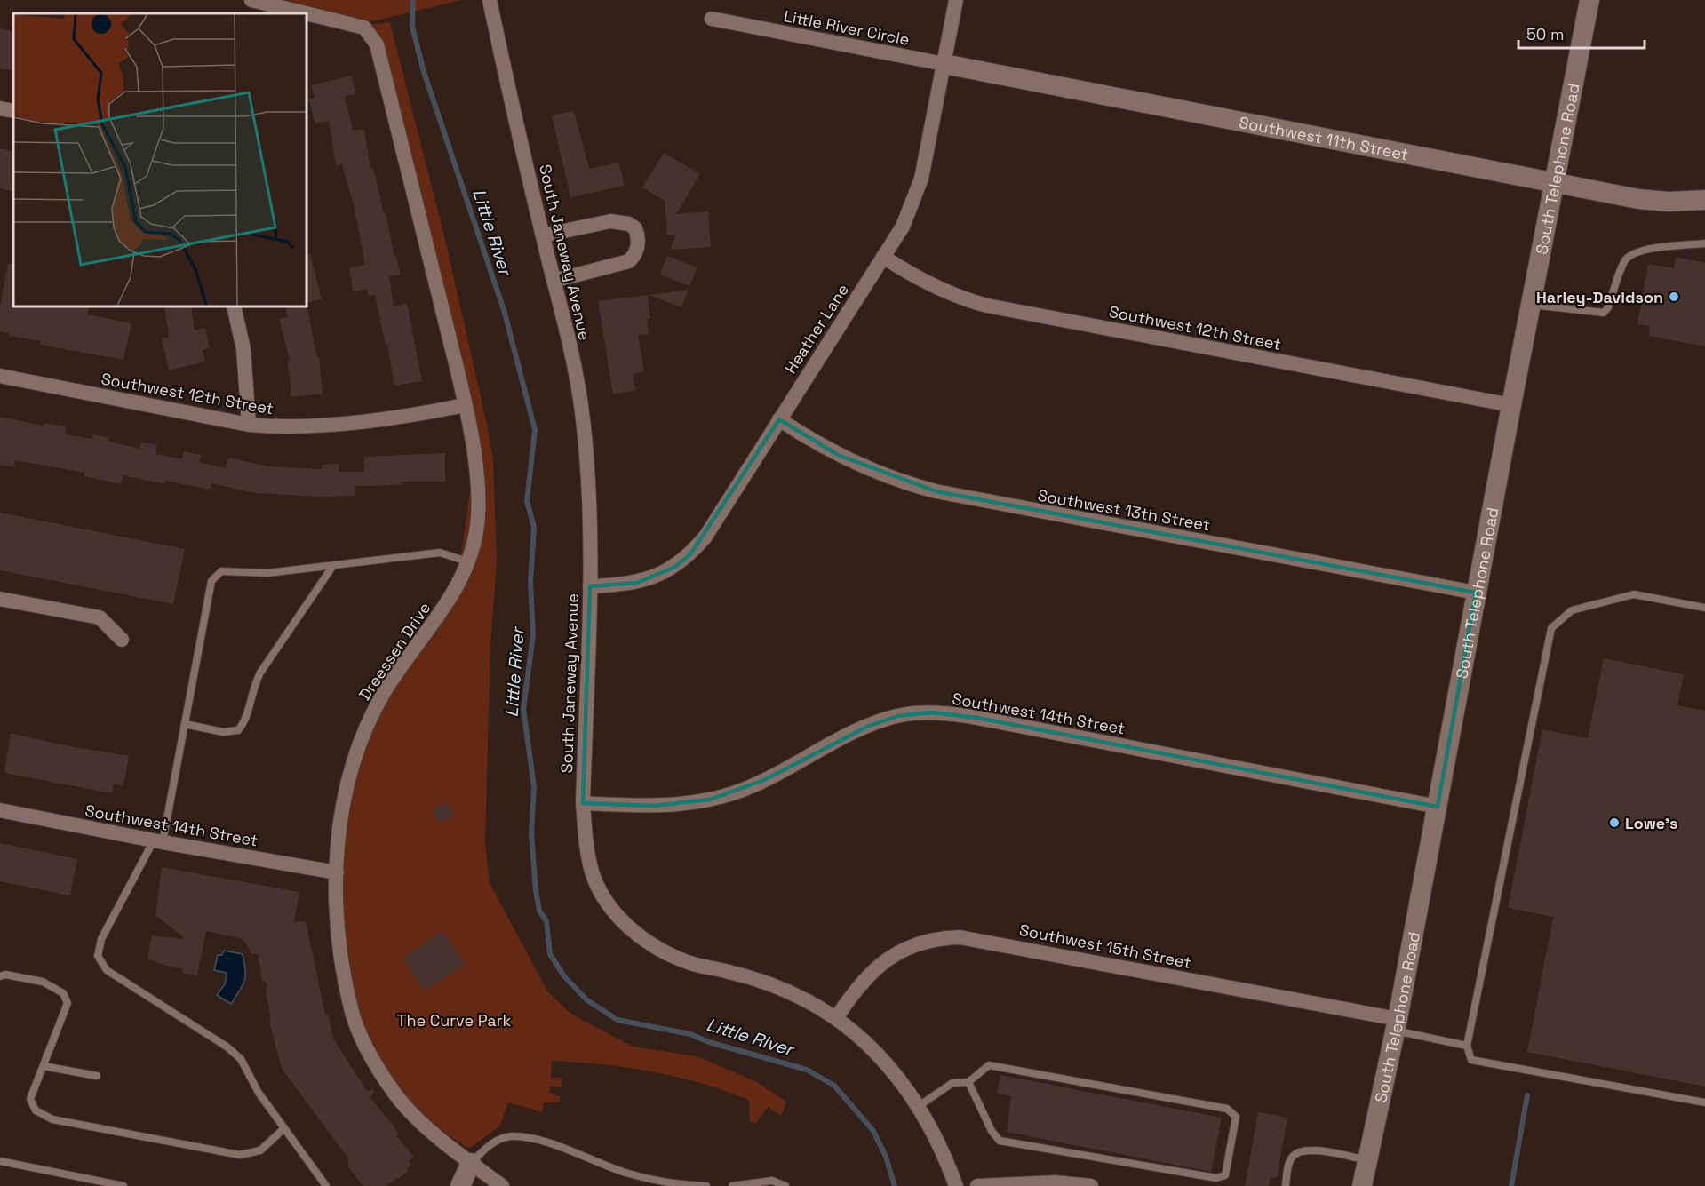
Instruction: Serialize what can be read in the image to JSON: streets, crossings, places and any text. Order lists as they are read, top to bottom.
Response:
{
  "streets": {
    "main road": ["Southwest 11th Street", "South Telephone Road"],
    "street": [
      "Little River Circle",
      "South Janeway Avenue",
      "Southwest 12th Street",
      "Heather Lane",
      "Southwest 13th Street",
      "Dreessen Drive",
      "Southwest 14th Street",
      "Southwest 15th Street"
    ]
  },
  "crossings": [
    ["Little River Circle", "Southwest 11th Street"],
    ["Little River Circle", "Heather Lane"],
    ["Southwest 11th Street", "South Telephone Road"],
    ["Southwest 11th Street", "Heather Lane"],
    ["South Telephone Road", "Southwest 12th Street"],
    ["South Telephone Road", "Southwest 13th Street"],
    ["South Telephone Road", "Southwest 14th Street"],
    ["South Telephone Road", "Southwest 15th Street"],
    ["South Janeway Avenue", "Heather Lane"],
    ["South Janeway Avenue", "Southwest 14th Street"],
    ["South Janeway Avenue", "Southwest 15th Street"],
    ["Southwest 12th Street", "Heather Lane"],
    ["Heather Lane", "Southwest 13th Street"],
    ["Dreessen Drive", "Southwest 14th Street"]
  ],
  "water": ["Little River"],
  "parks": ["The Curve Park"],
  "places": ["Harley-Davidson", "Lowe's"],
  "scale_bar": "50 m"
}
